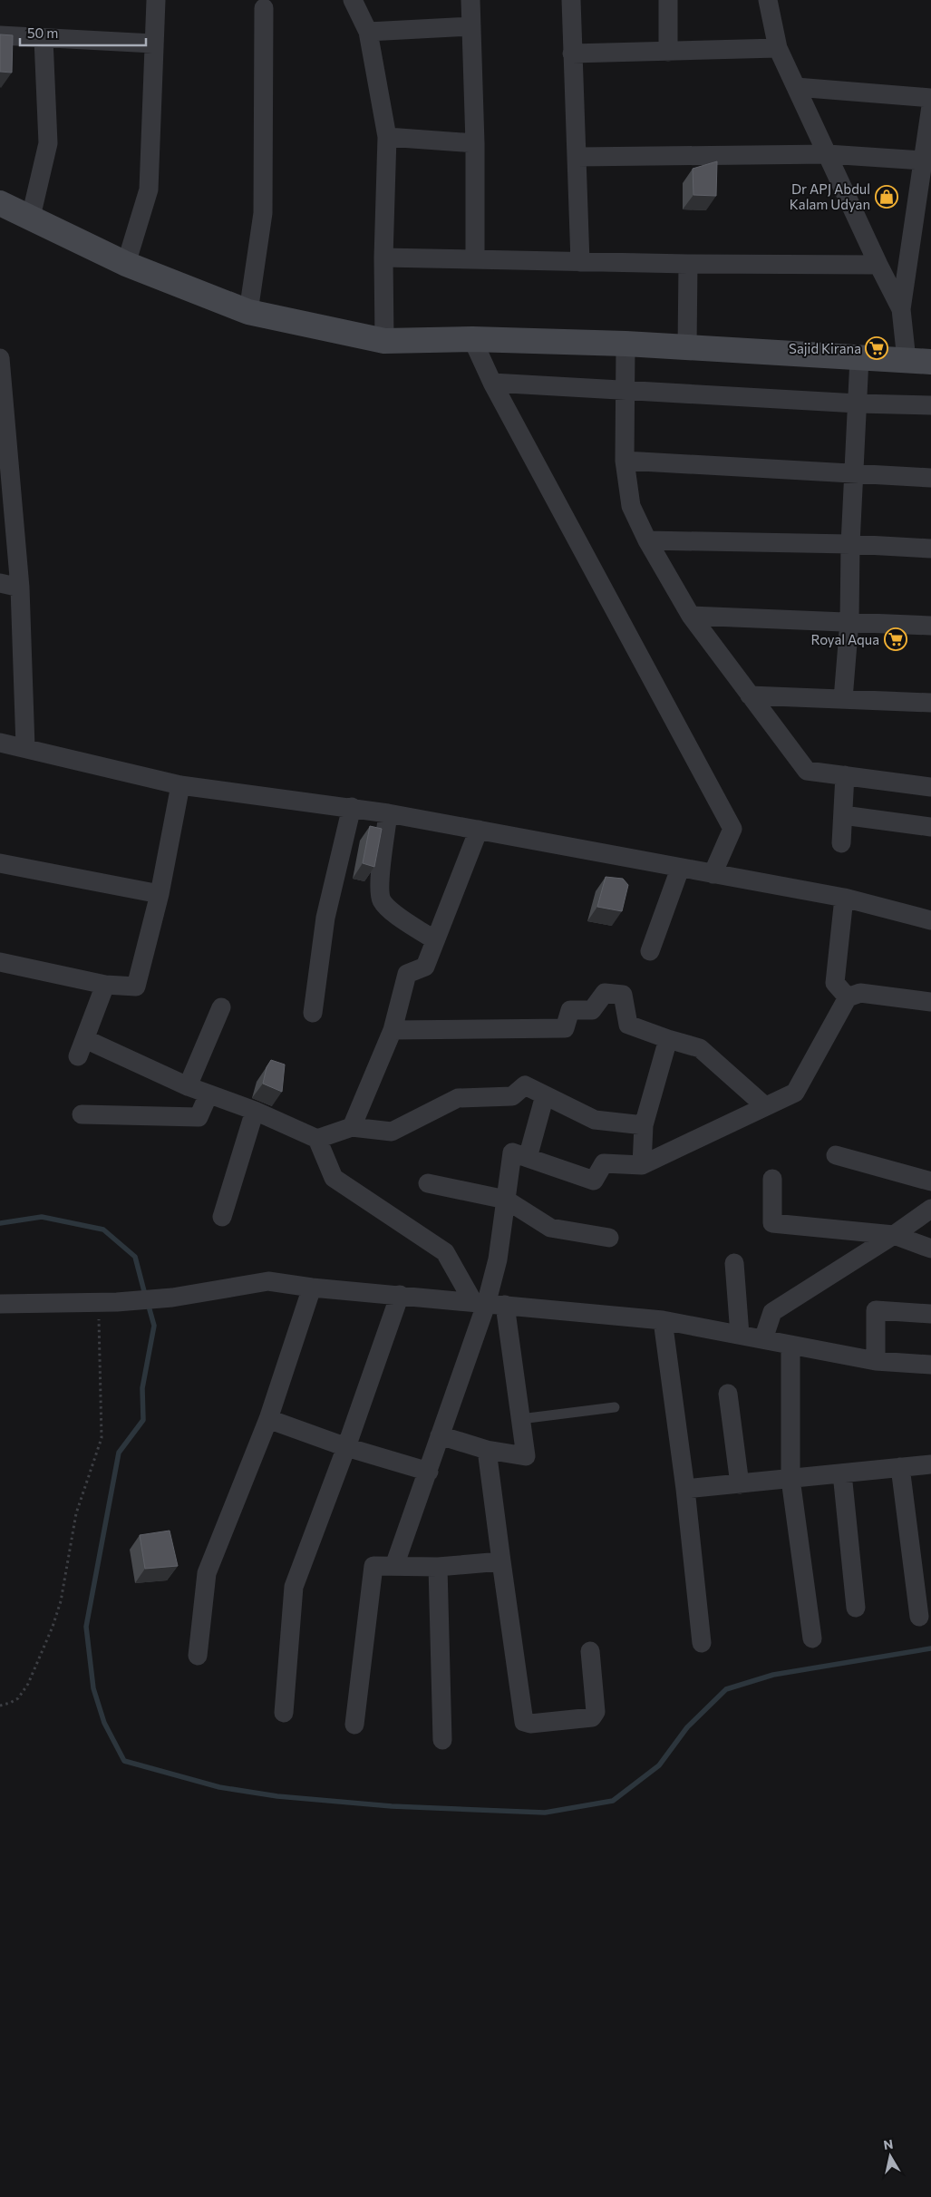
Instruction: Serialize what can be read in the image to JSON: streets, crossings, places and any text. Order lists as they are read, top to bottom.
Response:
{
  "places": {
    "shop": ["Dr APJ Abdul Kalam Udyan"],
    "supermarket": ["Sajid Kirana", "Royal Aqua"]
  },
  "scale_bar": "50 m",
  "north": "top"
}
